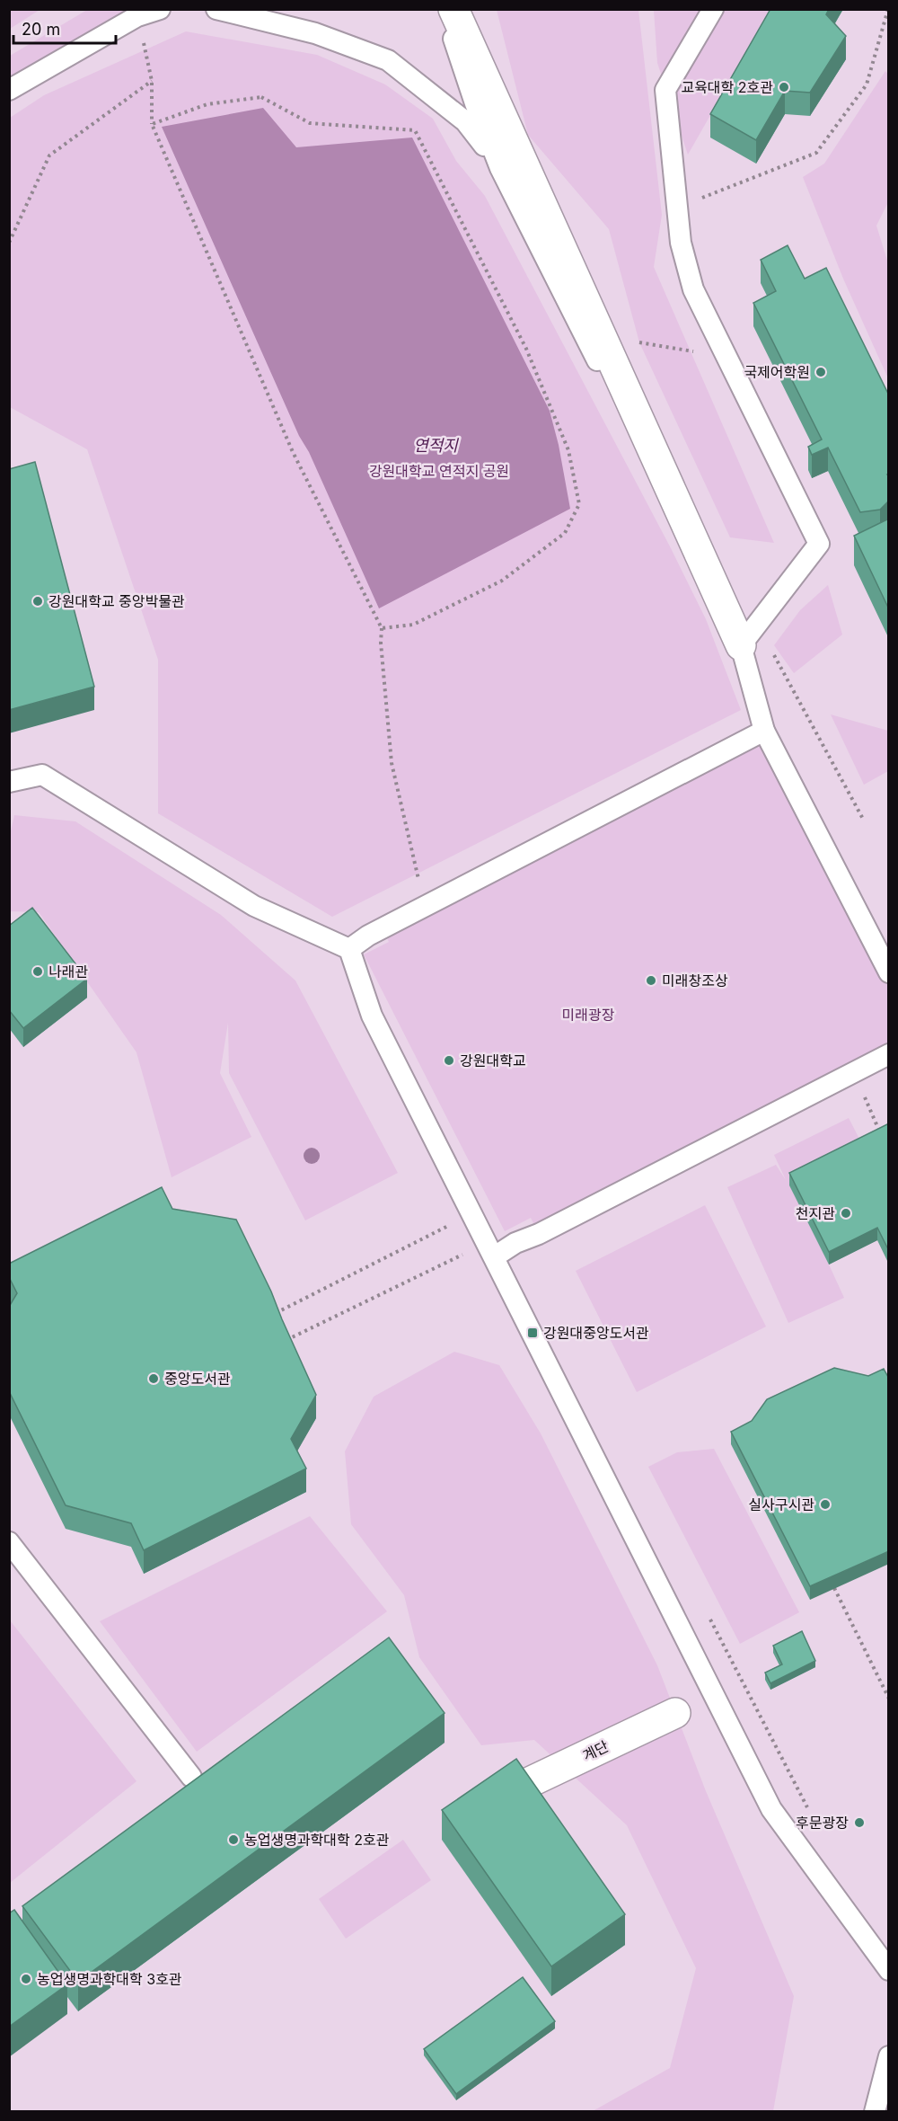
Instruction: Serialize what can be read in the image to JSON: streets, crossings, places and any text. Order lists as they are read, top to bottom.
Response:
{
  "streets": {
    "street": ["계단"]
  },
  "water": ["연적지"],
  "parks": ["강원대학교 연적지 공원", "미래광장"],
  "places": {
    "other": [
      "교육대학 2호관",
      "국제어학원",
      "강원대학교 중앙박물관",
      "나래관",
      "미래창조상",
      "강원대학교",
      "천지관",
      "중앙도서관",
      "실사구시관",
      "후문광장",
      "농업생명과학대학 2호관",
      "농업생명과학대학 3호관"
    ],
    "transit": ["강원대중앙도서관"]
  },
  "scale_bar": "20 m"
}
